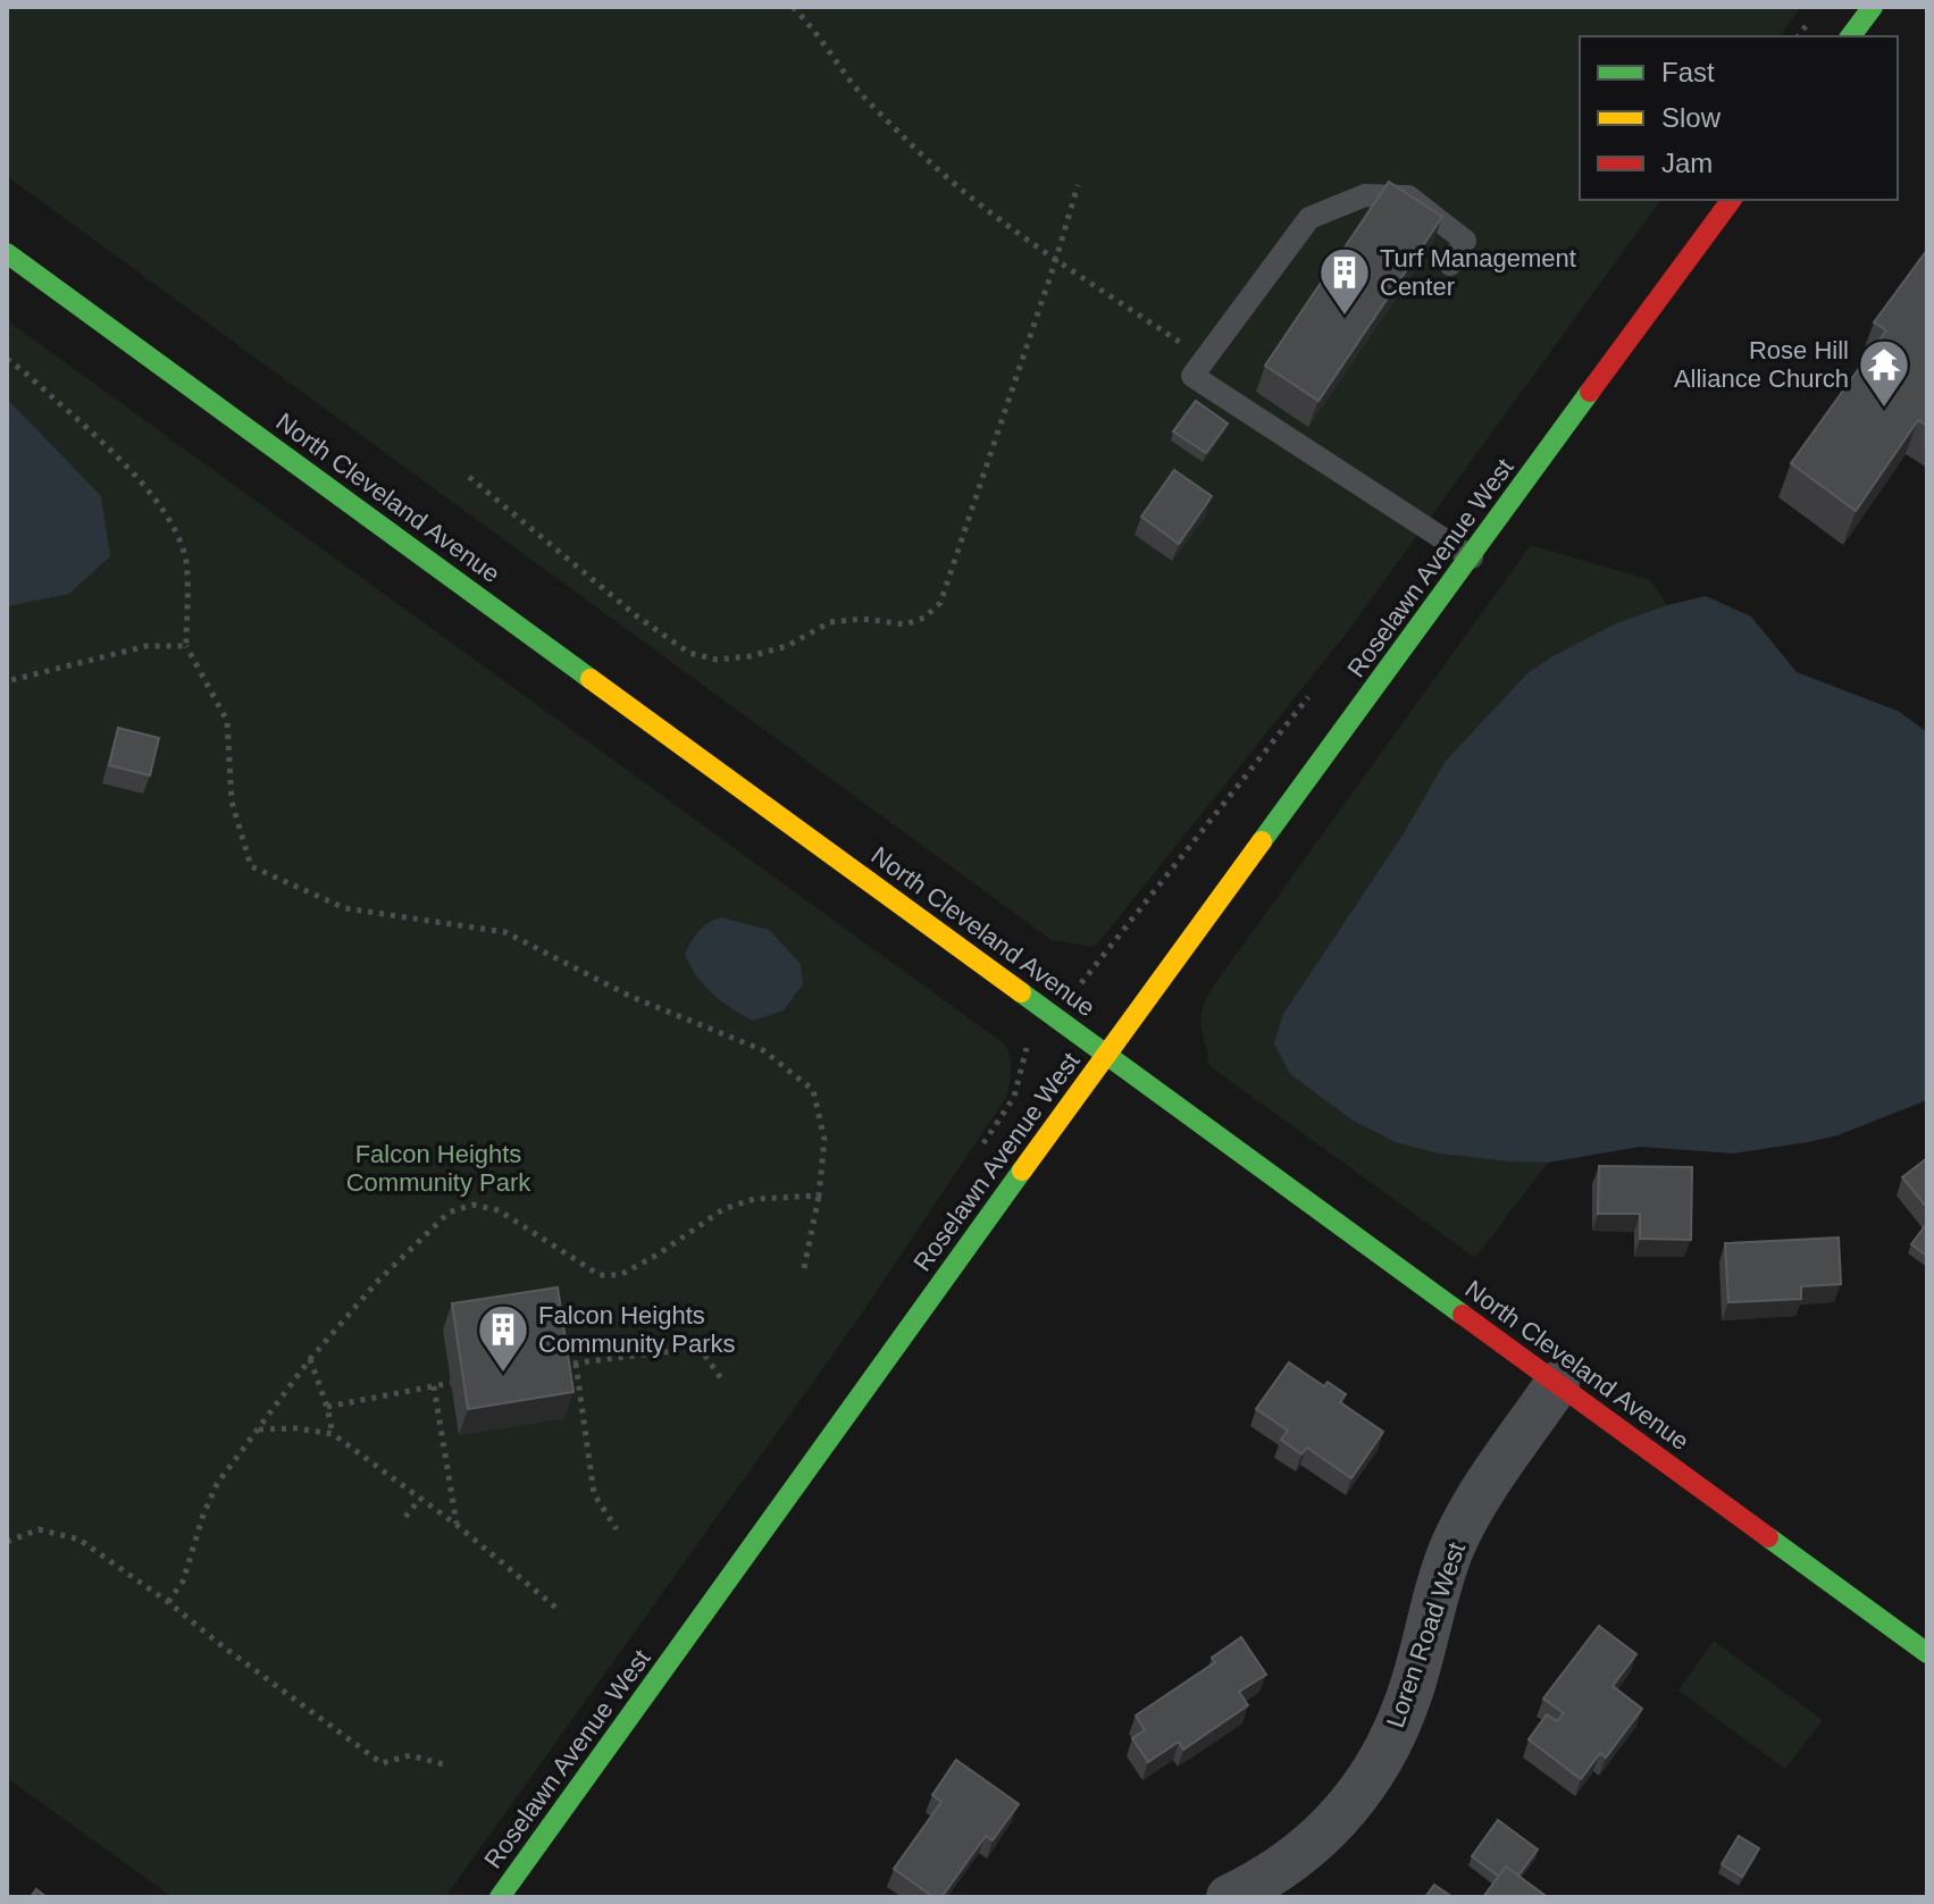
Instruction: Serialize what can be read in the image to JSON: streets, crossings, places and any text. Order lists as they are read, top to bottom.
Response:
{
  "streets": {
    "main road": ["North Cleveland Avenue", "Roselawn Avenue West"],
    "street": ["Loren Road West"]
  },
  "crossings": [
    ["North Cleveland Avenue", "Roselawn Avenue West"],
    ["North Cleveland Avenue", "Loren Road West"]
  ],
  "parks": ["Falcon Heights Community Park"],
  "places": {
    "building": ["Turf Management Center", "Falcon Heights Community Parks"],
    "temple": ["Rose Hill Alliance Church"]
  },
  "legend": ["Fast", "Slow", "Jam"]
}
